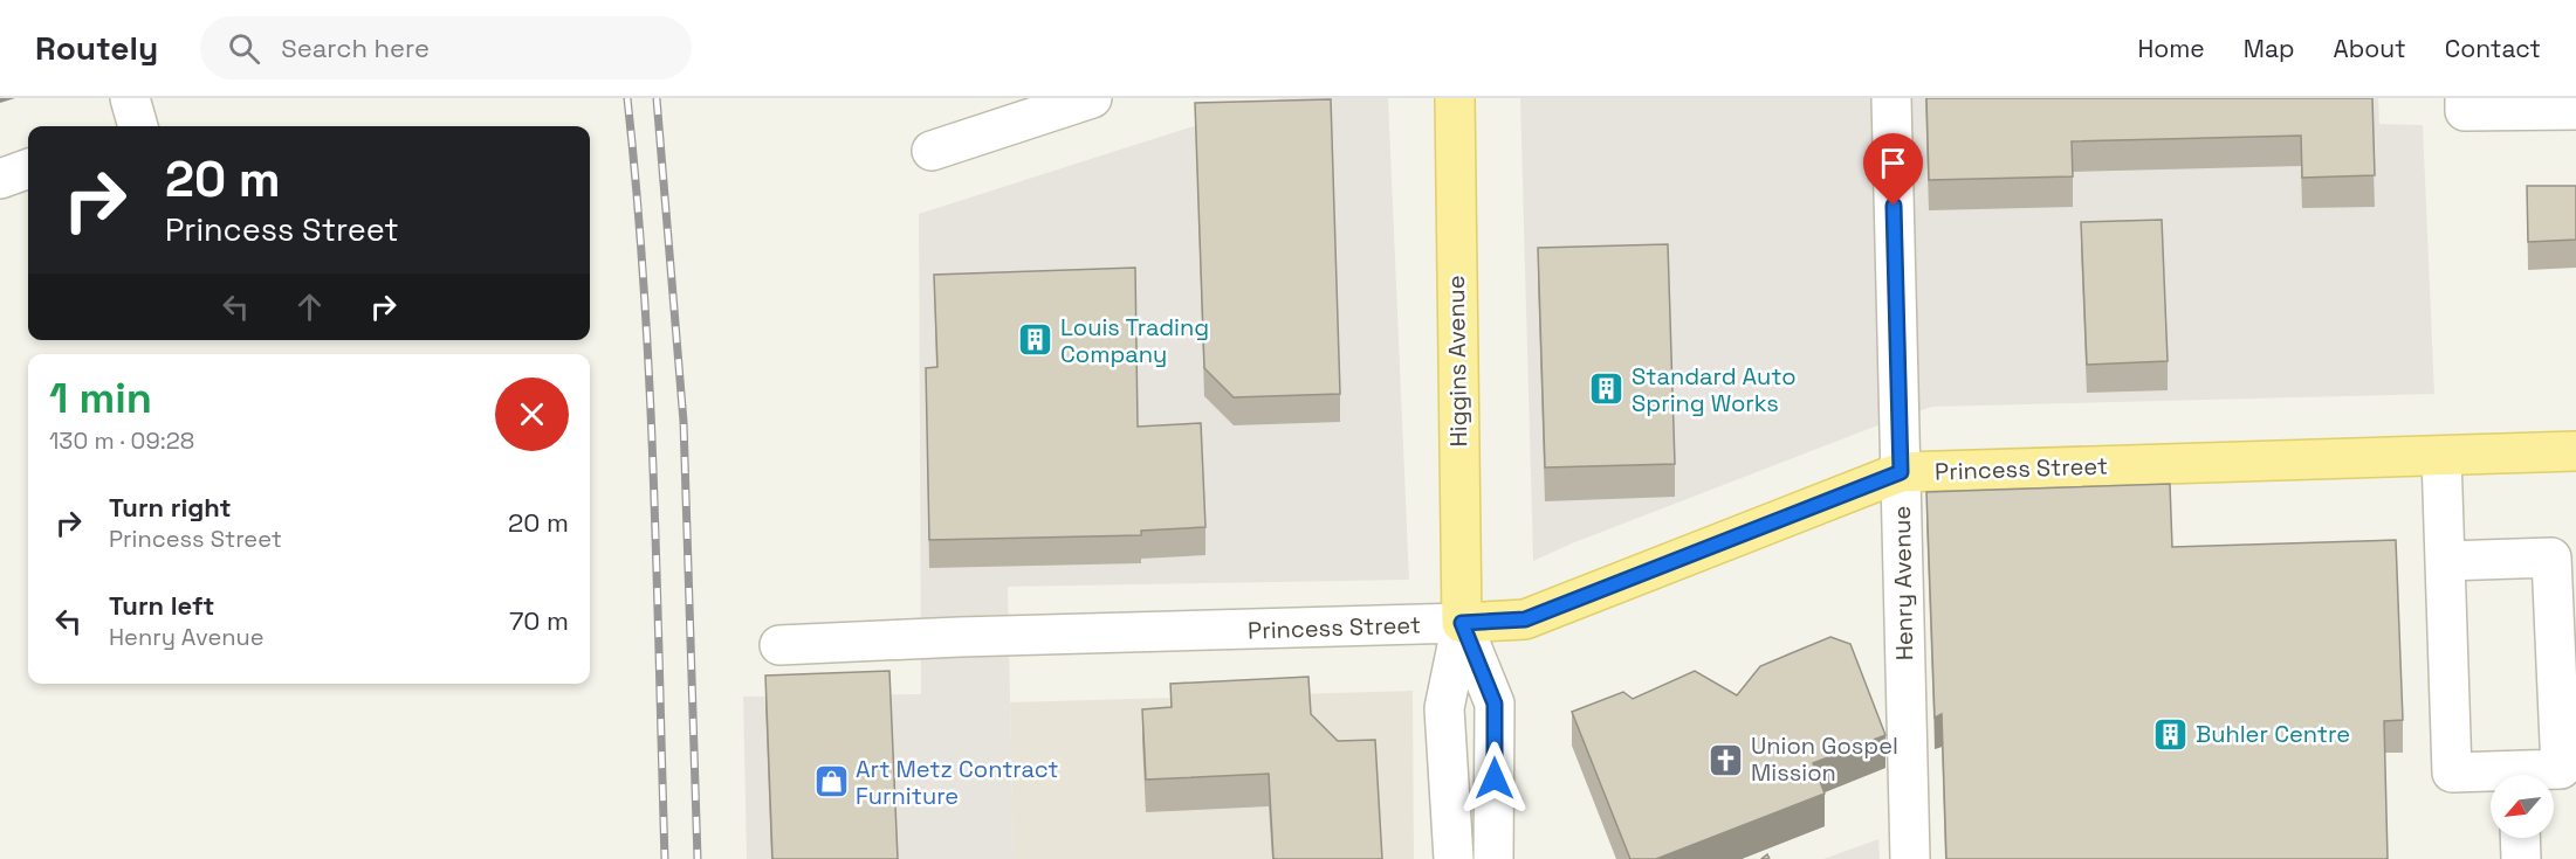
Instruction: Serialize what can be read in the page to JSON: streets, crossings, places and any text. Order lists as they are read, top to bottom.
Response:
{
  "streets": {
    "main road": ["Higgins Avenue", "Princess Street"],
    "street": ["Henry Avenue"]
  },
  "crossings": [
    ["Higgins Avenue", "Princess Street"],
    ["Princess Street", "Henry Avenue"]
  ],
  "places": {
    "building": ["Louis Trading Company", "Standard Auto Spring Works", "Buhler Centre"],
    "church": ["Union Gospel Mission"],
    "shop": ["Art Metz Contract Furniture"]
  },
  "north": "bottom left",
  "page": {
    "header": "Routely",
    "search": "Search here",
    "nav": [
      "Home",
      "Map",
      "About",
      "Contact"
    ],
    "turn": ["20 m", "Princess Street"],
    "heading": ["1 min", "130 m · 09:28"],
    "list": [
      {
        "name": "Turn right",
        "note": "Princess Street",
        "value": "20 m"
      },
      {
        "name": "Turn left",
        "note": "Henry Avenue",
        "value": "70 m"
      }
    ]
  }
}
